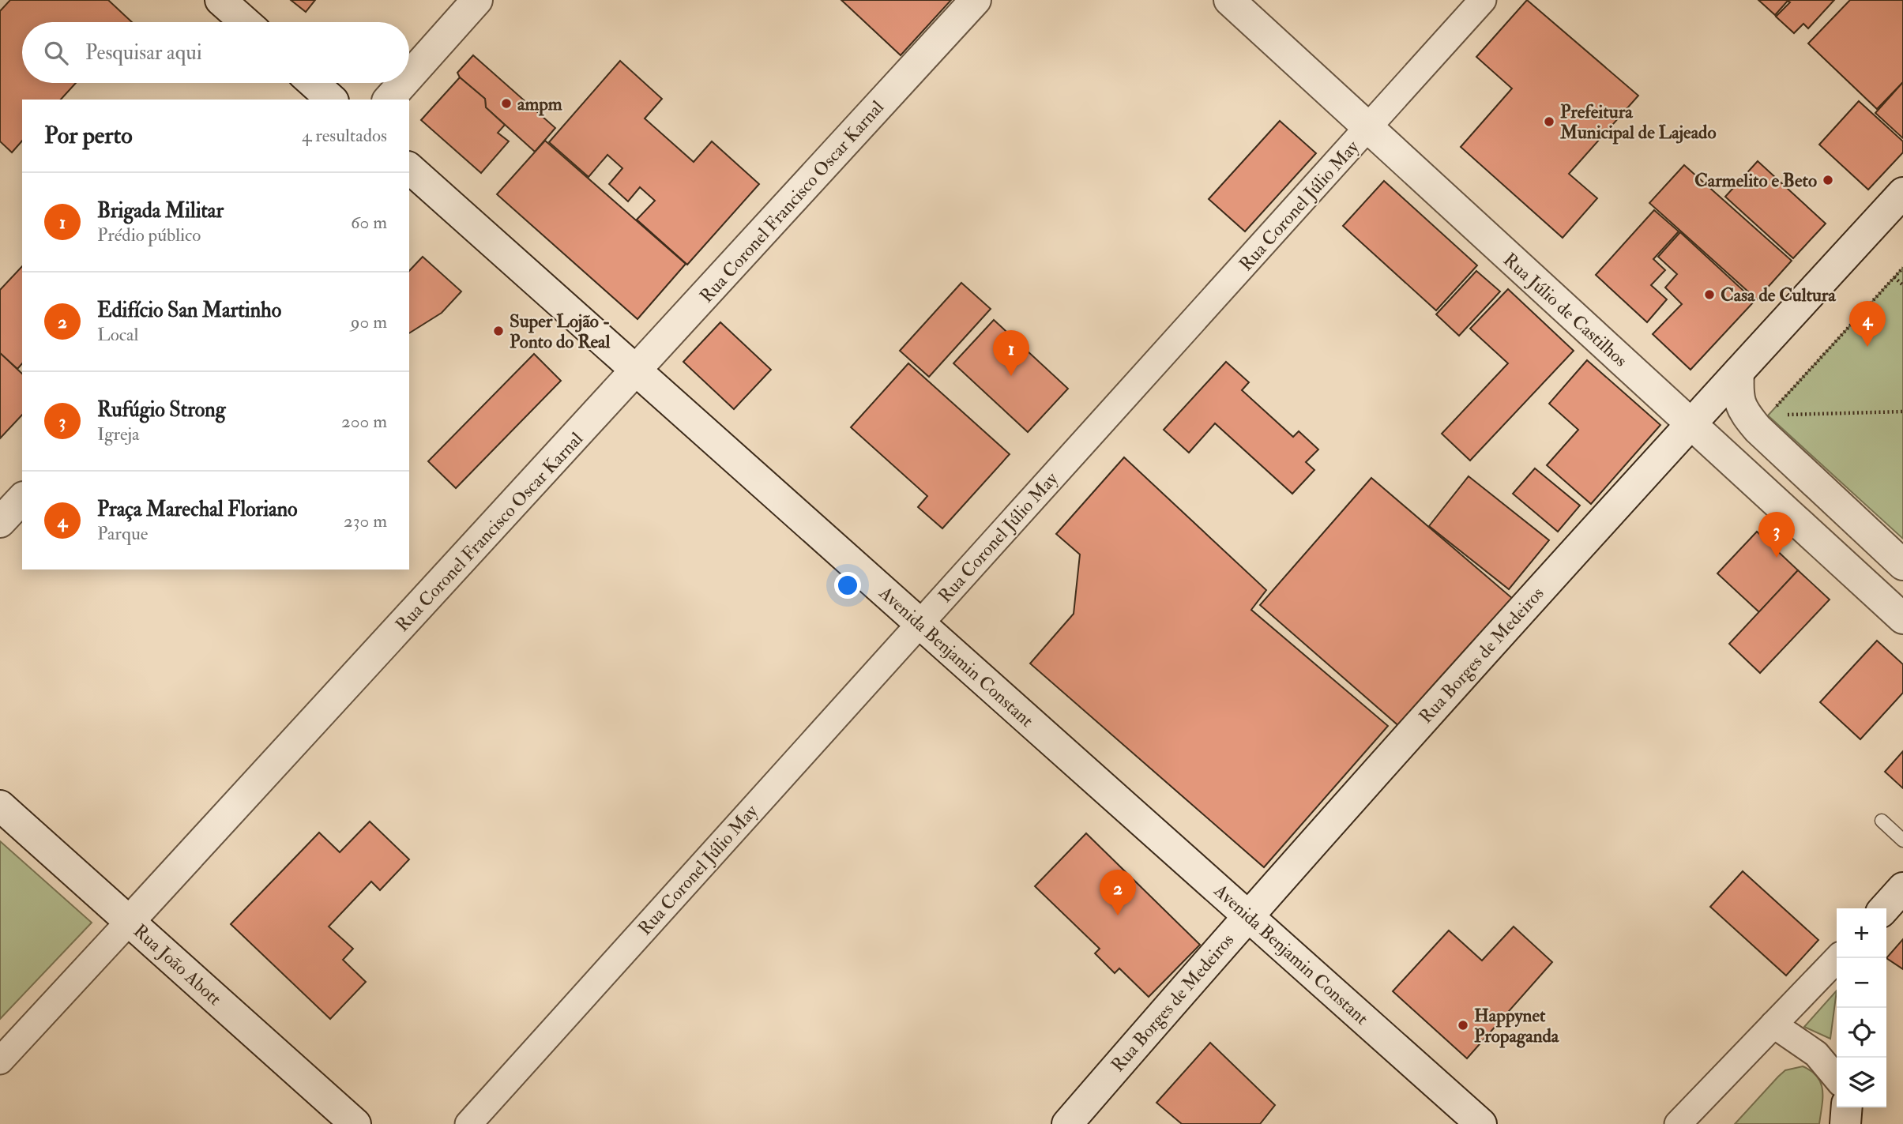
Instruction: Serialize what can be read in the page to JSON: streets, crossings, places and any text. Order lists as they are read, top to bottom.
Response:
{
  "streets": {
    "main road": [
      "Rua Coronel Francisco Oscar Karnal",
      "Rua Júlio de Castilhos",
      "Rua Borges de Medeiros",
      "Avenida Benjamin Constant",
      "Rua João Abott"
    ],
    "street": ["Rua Coronel Júlio May"]
  },
  "crossings": [
    ["Rua Coronel Francisco Oscar Karnal", "Avenida Benjamin Constant"],
    ["Rua Coronel Francisco Oscar Karnal", "Rua João Abott"],
    ["Rua Coronel Júlio May", "Rua Júlio de Castilhos"],
    ["Rua Coronel Júlio May", "Avenida Benjamin Constant"],
    ["Rua Júlio de Castilhos", "Rua Borges de Medeiros"],
    ["Rua Borges de Medeiros", "Avenida Benjamin Constant"]
  ],
  "places": [
    "ampm",
    "Prefeitura Municipal de Lajeado",
    "Carmelito e Beto",
    "Casa de Cultura",
    "Super Lojão - Ponto do Real",
    "Happynet Propaganda"
  ],
  "page": {
    "search": "Pesquisar aqui",
    "heading": ["Por perto", "4 resultados"],
    "list": [
      {
        "mark": "1",
        "name": "Brigada Militar",
        "note": "Prédio público",
        "value": "60 m"
      },
      {
        "mark": "2",
        "name": "Edifício San Martinho",
        "note": "Local",
        "value": "90 m"
      },
      {
        "mark": "3",
        "name": "Rufúgio Strong",
        "note": "Igreja",
        "value": "200 m"
      },
      {
        "mark": "4",
        "name": "Praça Marechal Floriano",
        "note": "Parque",
        "value": "230 m"
      }
    ],
    "pins": [
      "4",
      "1",
      "3",
      "2"
    ],
    "map_buttons": ["+", "−"]
  }
}
